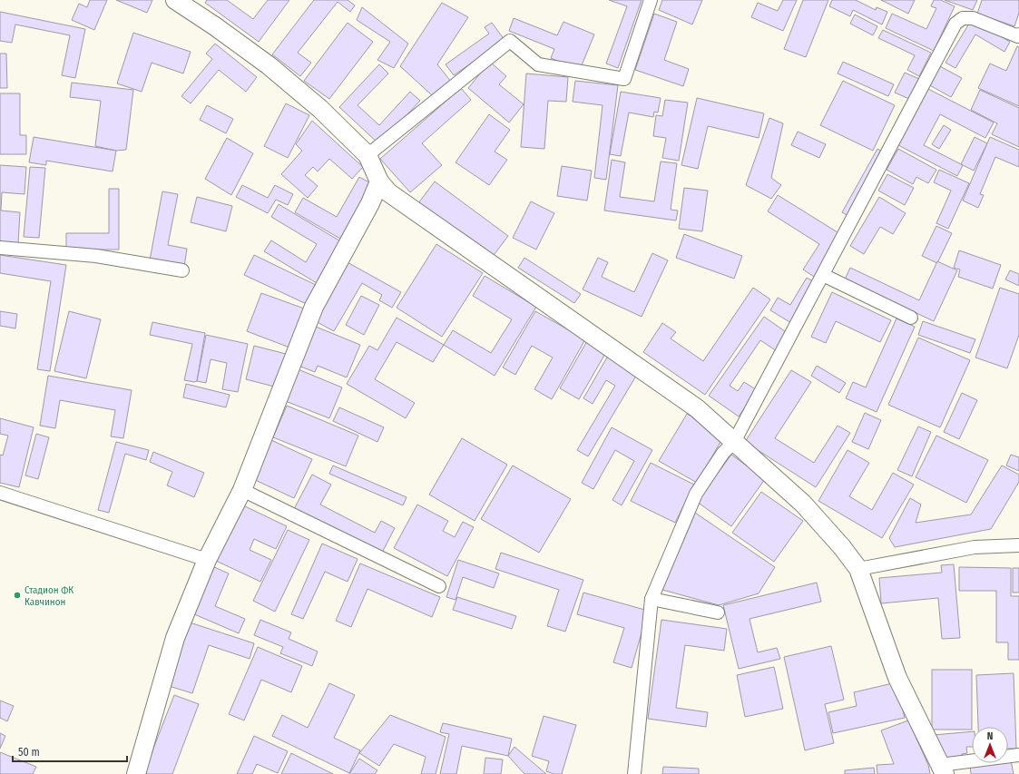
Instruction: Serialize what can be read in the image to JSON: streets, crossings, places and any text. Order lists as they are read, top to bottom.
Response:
{
  "places": ["Стадион ФК Кавчинон"],
  "scale_bar": "50 m",
  "north": "top"
}
